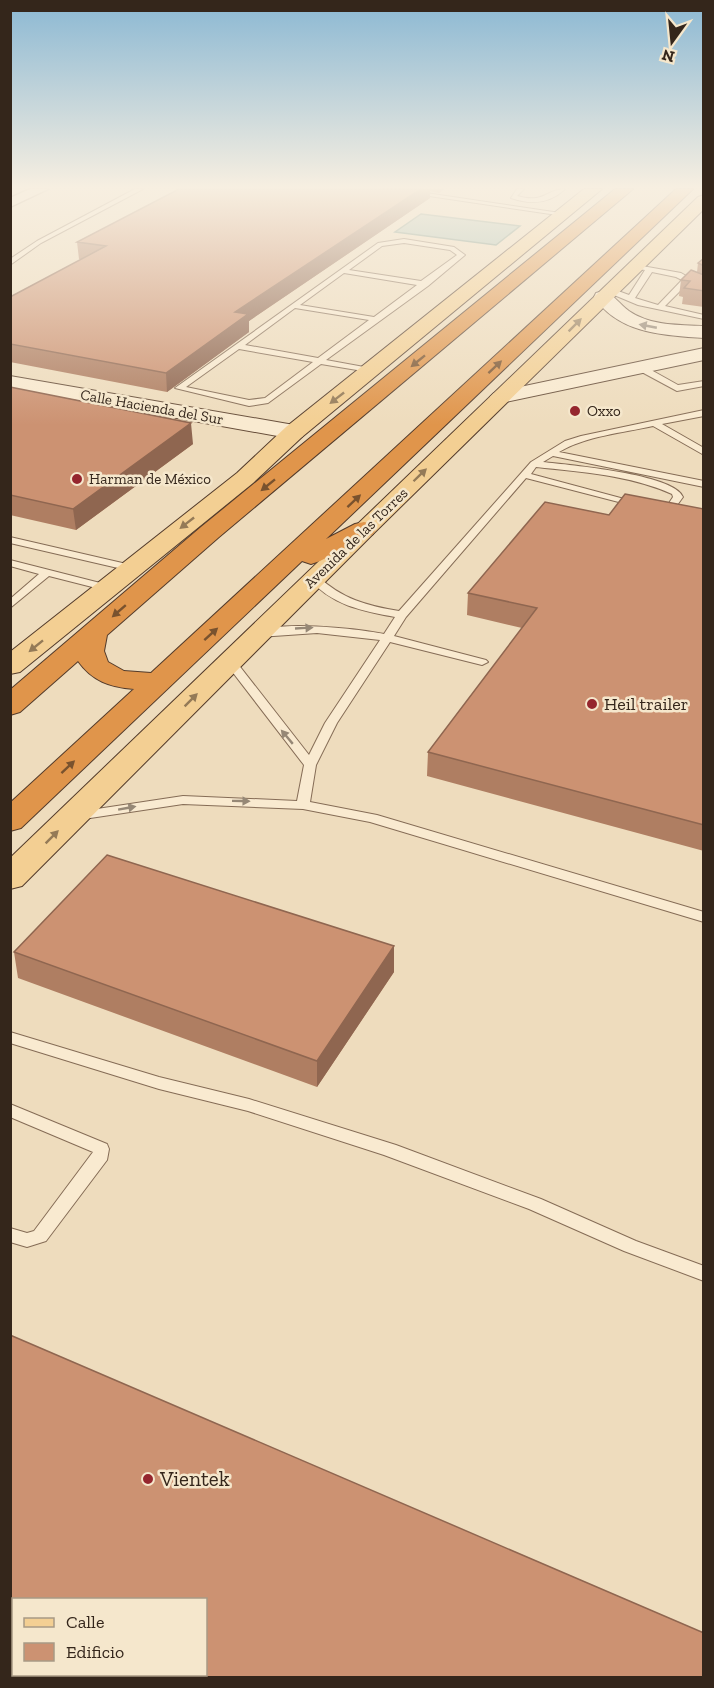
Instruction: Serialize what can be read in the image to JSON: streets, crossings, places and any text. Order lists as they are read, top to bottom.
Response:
{
  "streets": {
    "highway": ["Avenida de las Torres"],
    "street": ["Calle Hacienda del Sur"]
  },
  "places": [
    "Oxxo",
    "Harman de México",
    "Heil trailer",
    "Vientek"
  ],
  "legend": ["Calle", "Edificio"],
  "north": "bottom"
}
